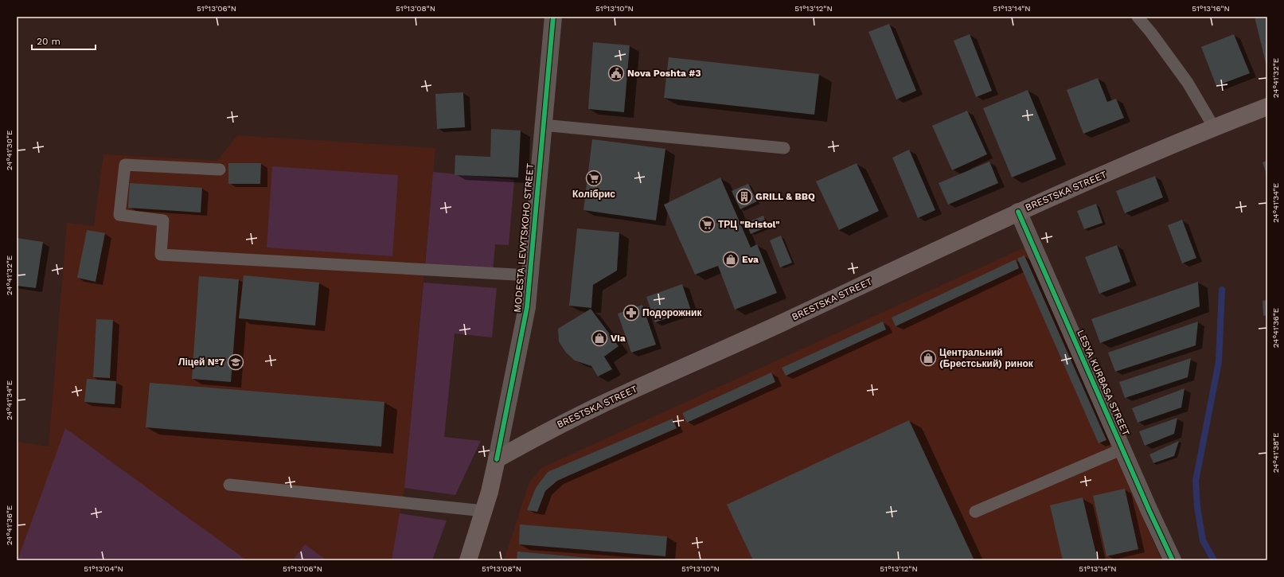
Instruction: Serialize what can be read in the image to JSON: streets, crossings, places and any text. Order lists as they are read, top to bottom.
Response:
{
  "streets": {
    "main road": ["BRESTSKA STREET"],
    "street": ["MODESTA LEVYTSKOHO STREET", "LESYA KURBASA STREET"]
  },
  "crossings": [
    ["BRESTSKA STREET", "MODESTA LEVYTSKOHO STREET"],
    ["BRESTSKA STREET", "LESYA KURBASA STREET"]
  ],
  "places": {
    "public building": ["Nova Poshta #3"],
    "supermarket": ["Колібрис", "ТРЦ \"Bristol\""],
    "building": ["GRILL & BBQ"],
    "shop": ["Eva", "Via", "Центральний (Брестський) ринок"],
    "pharmacy": ["Подорожник"],
    "school or university": ["Ліцей №7"]
  },
  "scale_bar": "20 m",
  "coordinates": [
    "51°13'06\"N",
    "51°13'08\"N",
    "51°13'10\"N",
    "51°13'12\"N",
    "51°13'14\"N",
    "51°13'16\"N",
    "24°41'32\"E",
    "24°41'30\"E",
    "24°41'34\"E",
    "24°41'36\"E",
    "24°41'38\"E",
    "51°13'04\"N"
  ]
}
